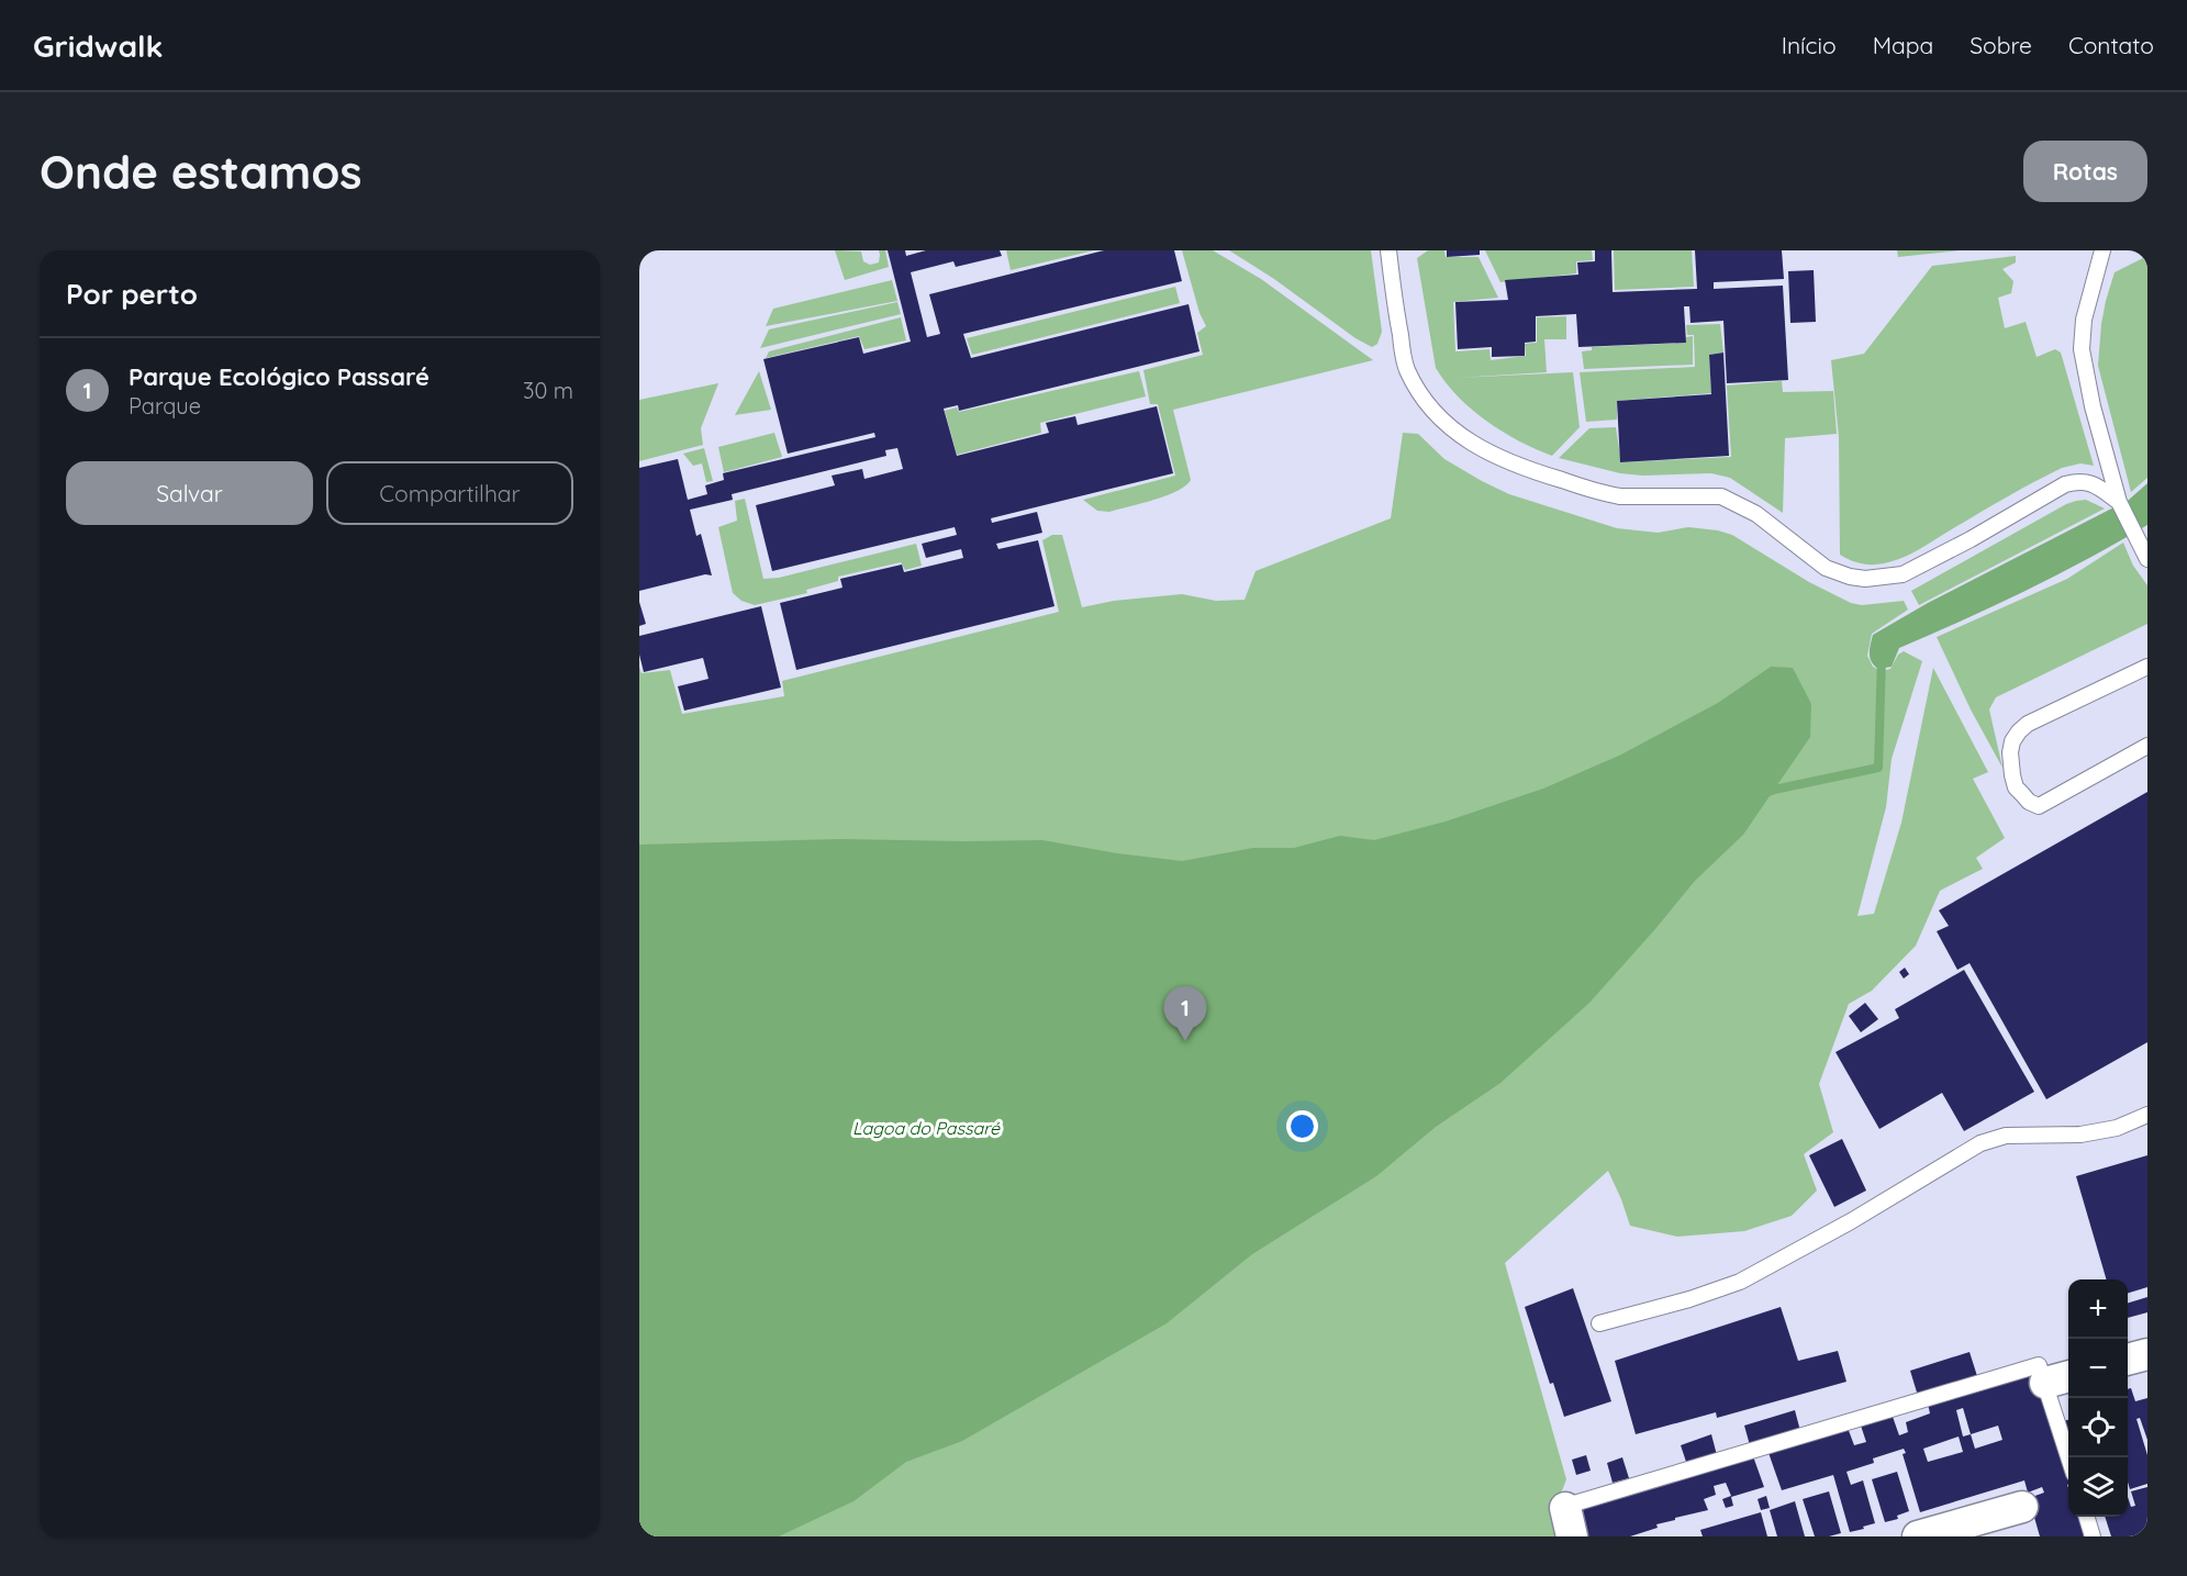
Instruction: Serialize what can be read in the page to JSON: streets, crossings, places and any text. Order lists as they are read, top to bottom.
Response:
{
  "water": ["Lagoa do Passaré"],
  "page": {
    "header": "Gridwalk",
    "nav": [
      "Início",
      "Mapa",
      "Sobre",
      "Contato"
    ],
    "buttons": [
      "Rotas",
      ["Salvar", "Compartilhar"]
    ],
    "title": "Onde estamos",
    "heading": "Por perto",
    "list": [
      {
        "mark": "1",
        "name": "Parque Ecológico Passaré",
        "note": "Parque",
        "value": "30 m"
      }
    ],
    "pins": "1",
    "map_buttons": ["+", "−"]
  }
}
